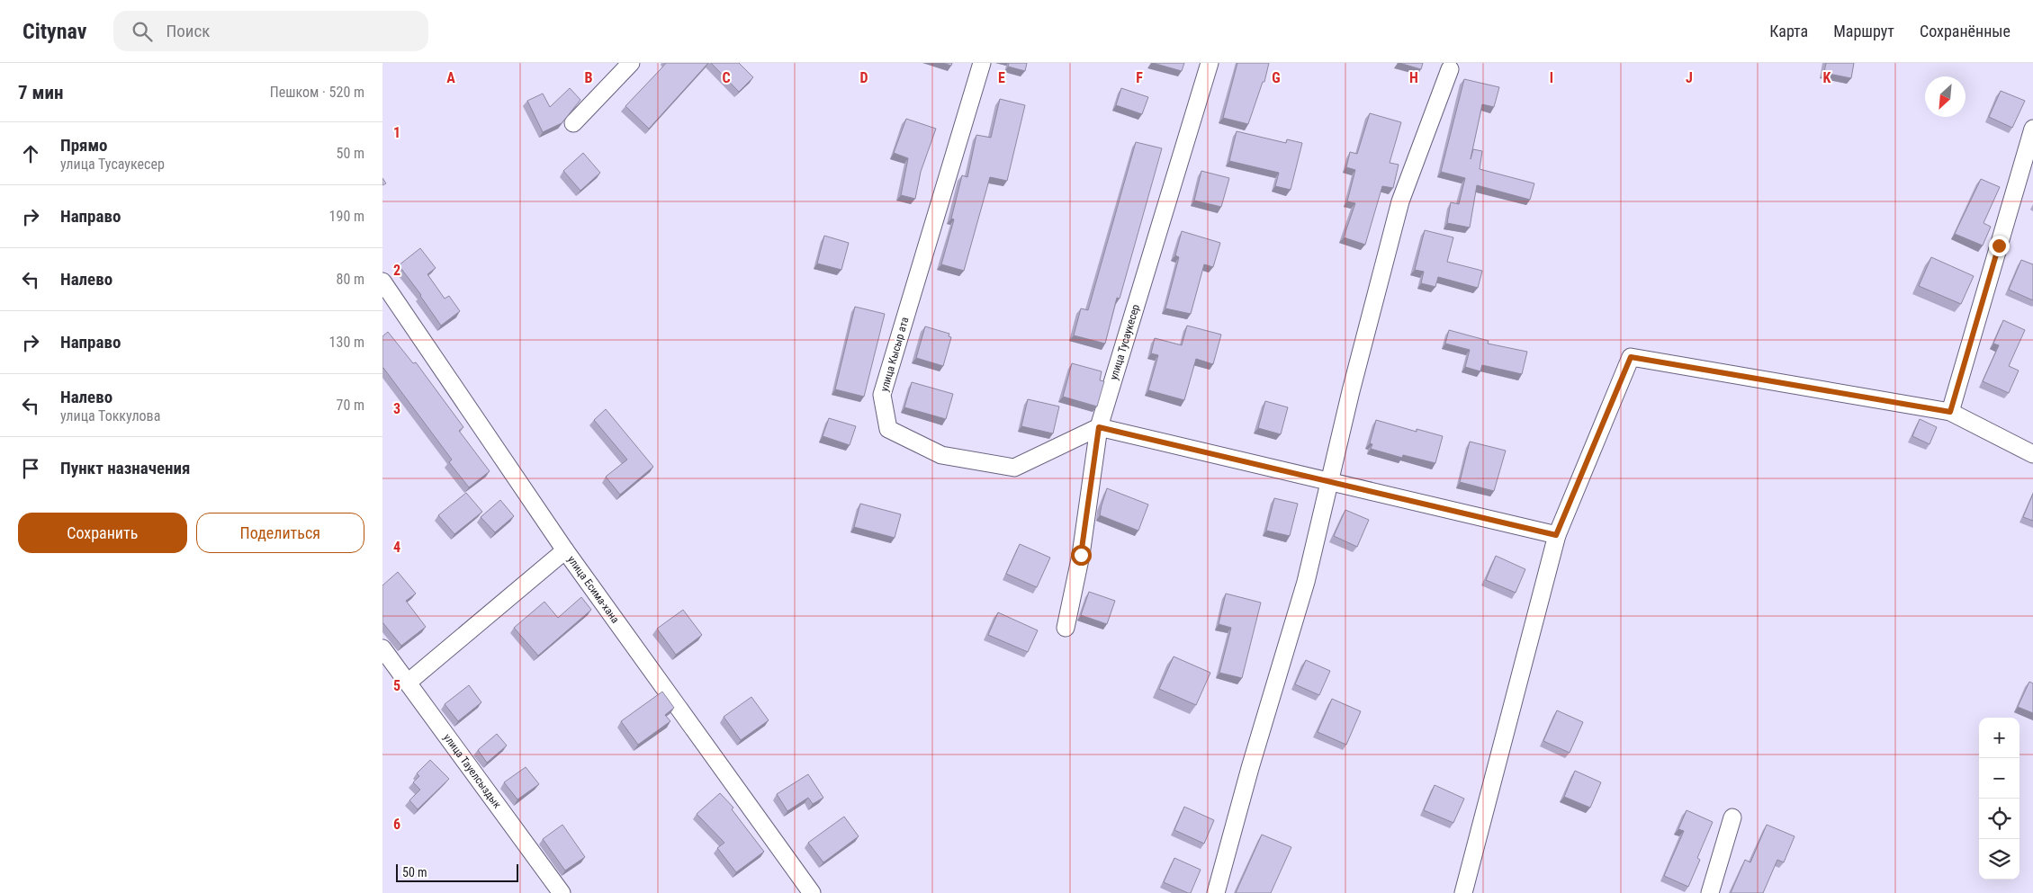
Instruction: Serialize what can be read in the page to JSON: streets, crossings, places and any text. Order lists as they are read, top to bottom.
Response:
{
  "streets": {
    "street": [
      "улица Тусаукесер",
      "улица Кысыр ата",
      "улица Есима-хана",
      "улица Тауелсыздык"
    ]
  },
  "crossings": [
    ["улица Тусаукесер", "улица Кысыр ата"]
  ],
  "scale_bar": "50 m",
  "north": "bottom left",
  "page": {
    "header": "Citynav",
    "search": "Поиск",
    "nav": ["Карта", "Маршрут", "Сохранённые"],
    "heading": ["7 мин", "Пешком · 520 m"],
    "list": [
      ["Прямо", "улица Тусаукесер", "50 m"],
      ["Направо", "190 m"],
      ["Налево", "80 m"],
      ["Направо", "130 m"],
      ["Налево", "улица Токкулова", "70 m"],
      "Пункт назначения"
    ],
    "buttons": ["Сохранить", "Поделиться"],
    "map_buttons": ["+", "−"],
    "scale": "50 m"
  },
  "grid": {
    "columns": [
      "A",
      "B",
      "C",
      "D",
      "E",
      "F",
      "G",
      "H",
      "I",
      "J",
      "K"
    ],
    "rows": [
      "1",
      "2",
      "3",
      "4",
      "5",
      "6"
    ]
  }
}
